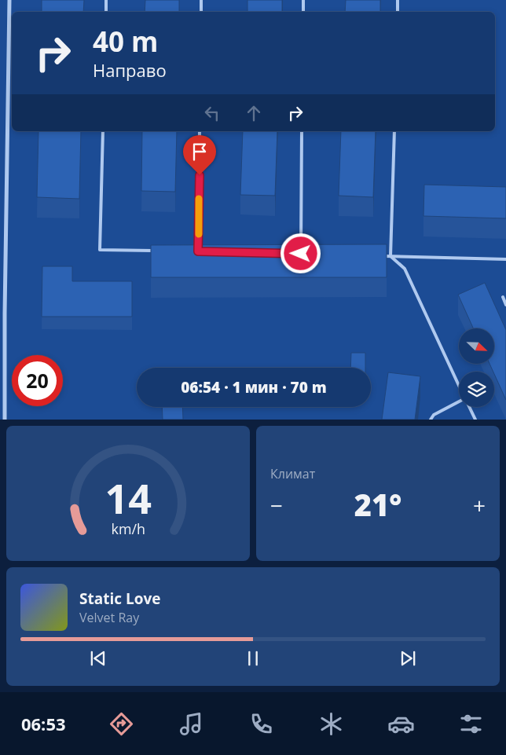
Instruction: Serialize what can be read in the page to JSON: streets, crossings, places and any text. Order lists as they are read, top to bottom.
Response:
{
  "north": "bottom right",
  "page": {
    "turn": ["40 m", "Направо"],
    "limit": "20",
    "trip": "06:54 · 1 мин · 70 m",
    "tile": "Климат",
    "heat": ["−", "21°", "+"],
    "song": ["Static Love", "Velvet Ray"],
    "tabs": "06:53",
    "gauge": ["14", "km/h"]
  }
}
